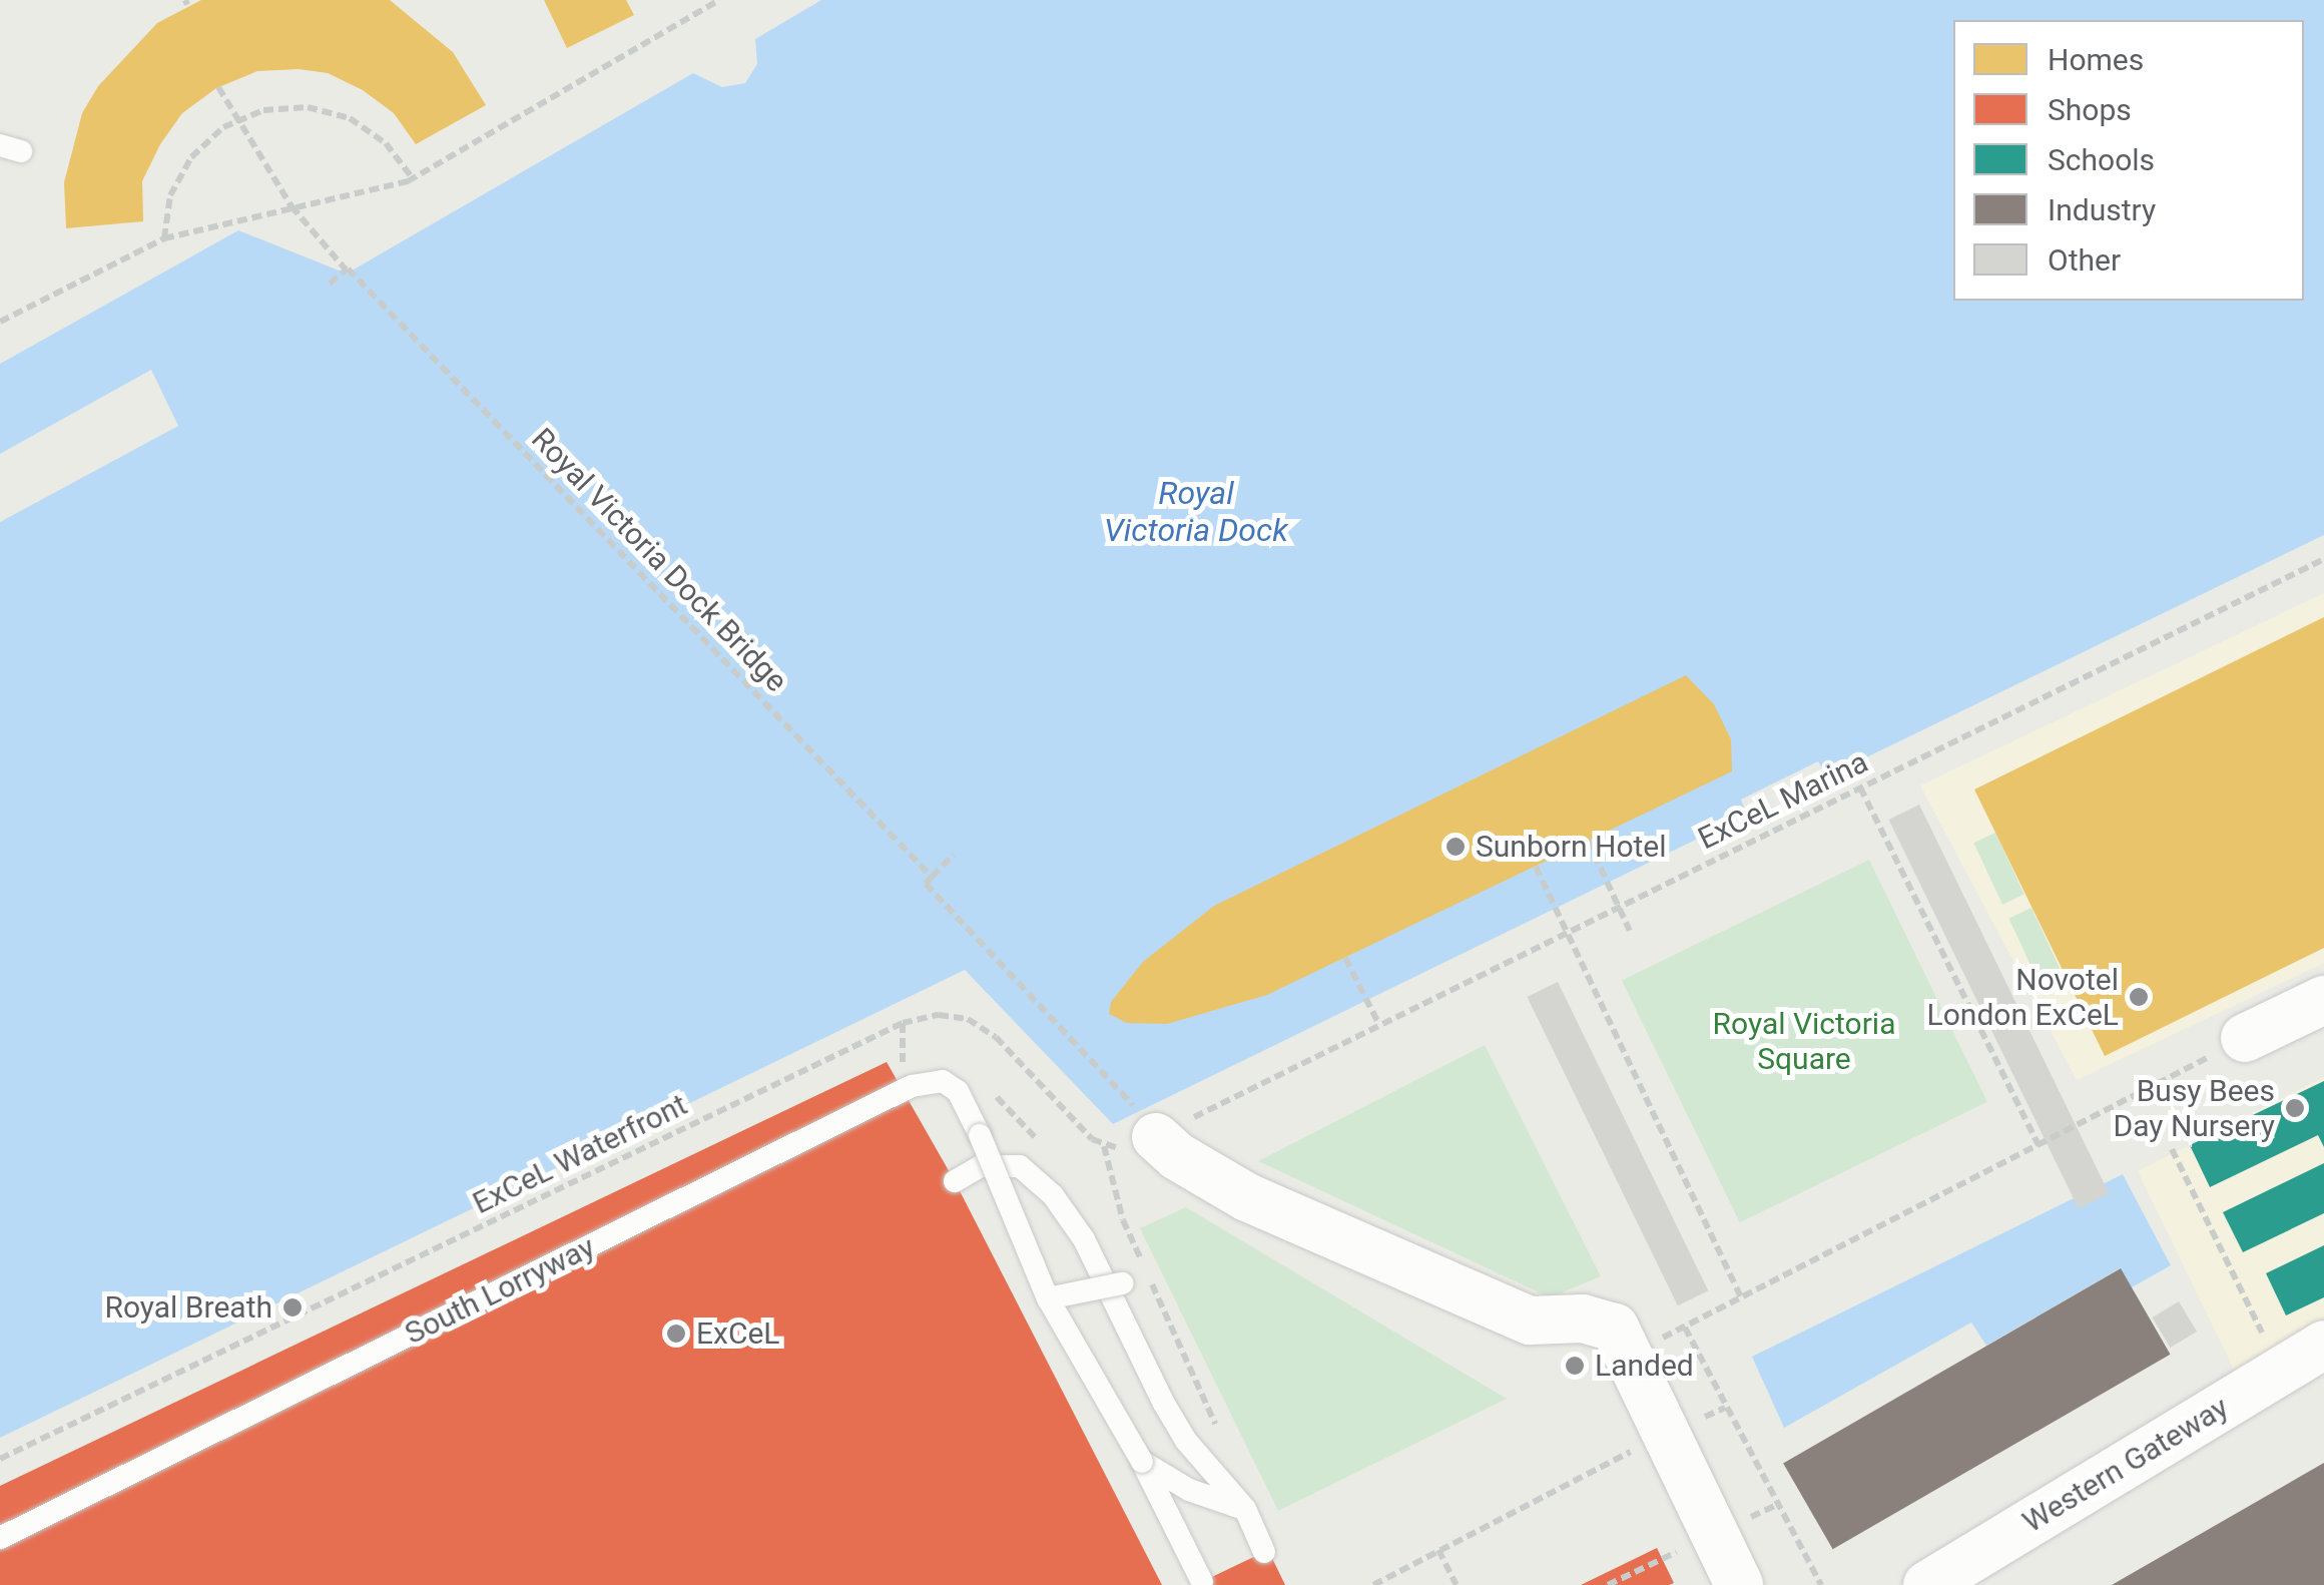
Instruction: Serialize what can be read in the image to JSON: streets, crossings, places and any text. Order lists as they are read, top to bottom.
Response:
{
  "streets": {
    "street": ["Western Gateway"],
    "lane": ["South Lorryway"],
    "path": ["Royal Victoria Dock Bridge", "ExCeL Marina", "ExCeL Waterfront"]
  },
  "crossings": [
    ["Royal Victoria Dock Bridge", "ExCeL Marina"]
  ],
  "water": ["Royal Victoria Dock"],
  "parks": ["Royal Victoria Square"],
  "places": [
    "Sunborn Hotel",
    "Novotel London ExCeL",
    "Busy Bees Day Nursery",
    "Royal Breath",
    "ExCeL",
    "Landed"
  ],
  "legend": [
    "Homes",
    "Shops",
    "Schools",
    "Industry",
    "Other"
  ]
}
